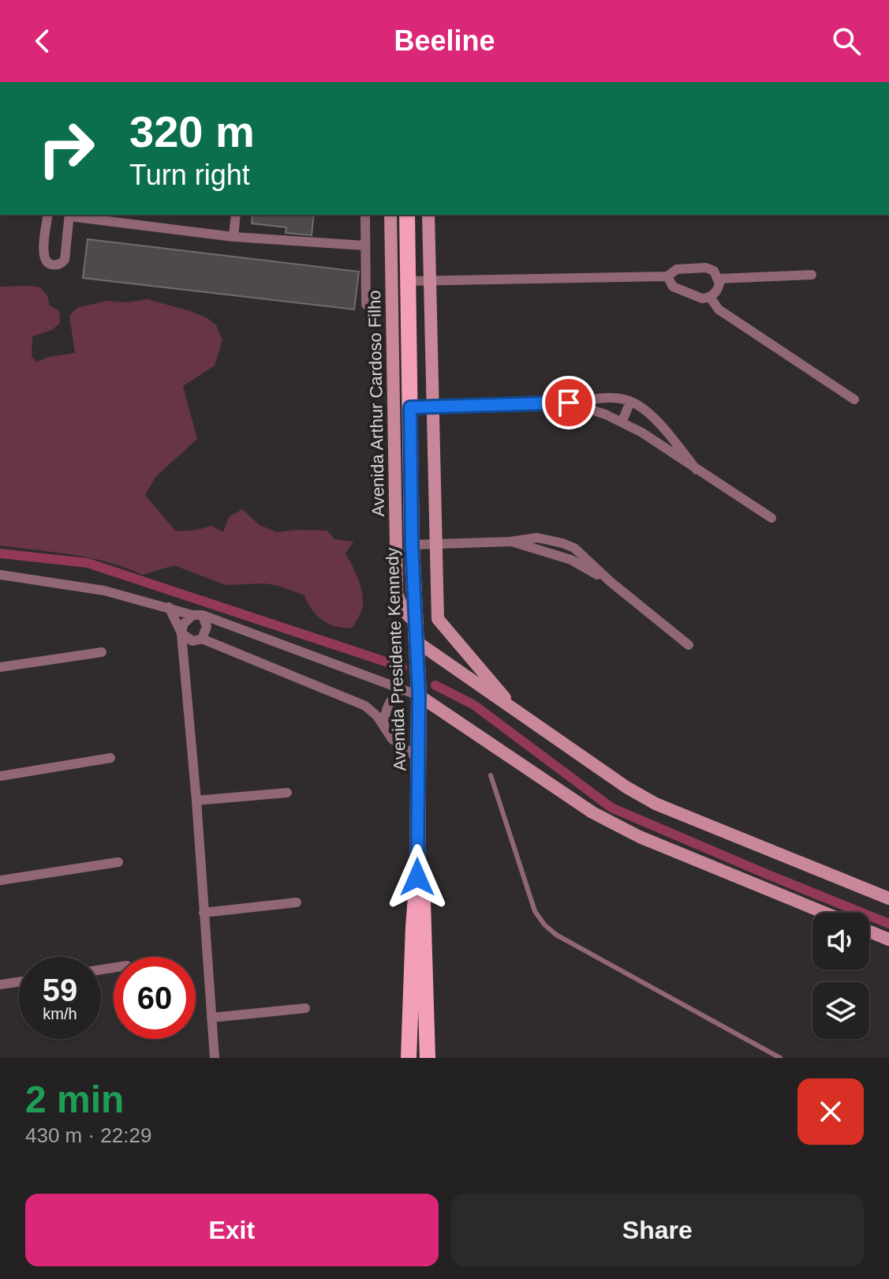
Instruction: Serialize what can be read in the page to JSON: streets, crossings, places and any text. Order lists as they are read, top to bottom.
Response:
{
  "streets": {
    "main road": ["Avenida Arthur Cardoso Filho", "Avenida Presidente Kennedy"]
  },
  "crossings": [
    ["Avenida Arthur Cardoso Filho", "Avenida Presidente Kennedy"]
  ],
  "page": {
    "header": "Beeline",
    "turn": ["320 m", "Turn right"],
    "speed": "59 km/h",
    "limit": "60",
    "heading": ["2 min", "430 m · 22:29"],
    "buttons": ["Exit", "Share"]
  }
}
